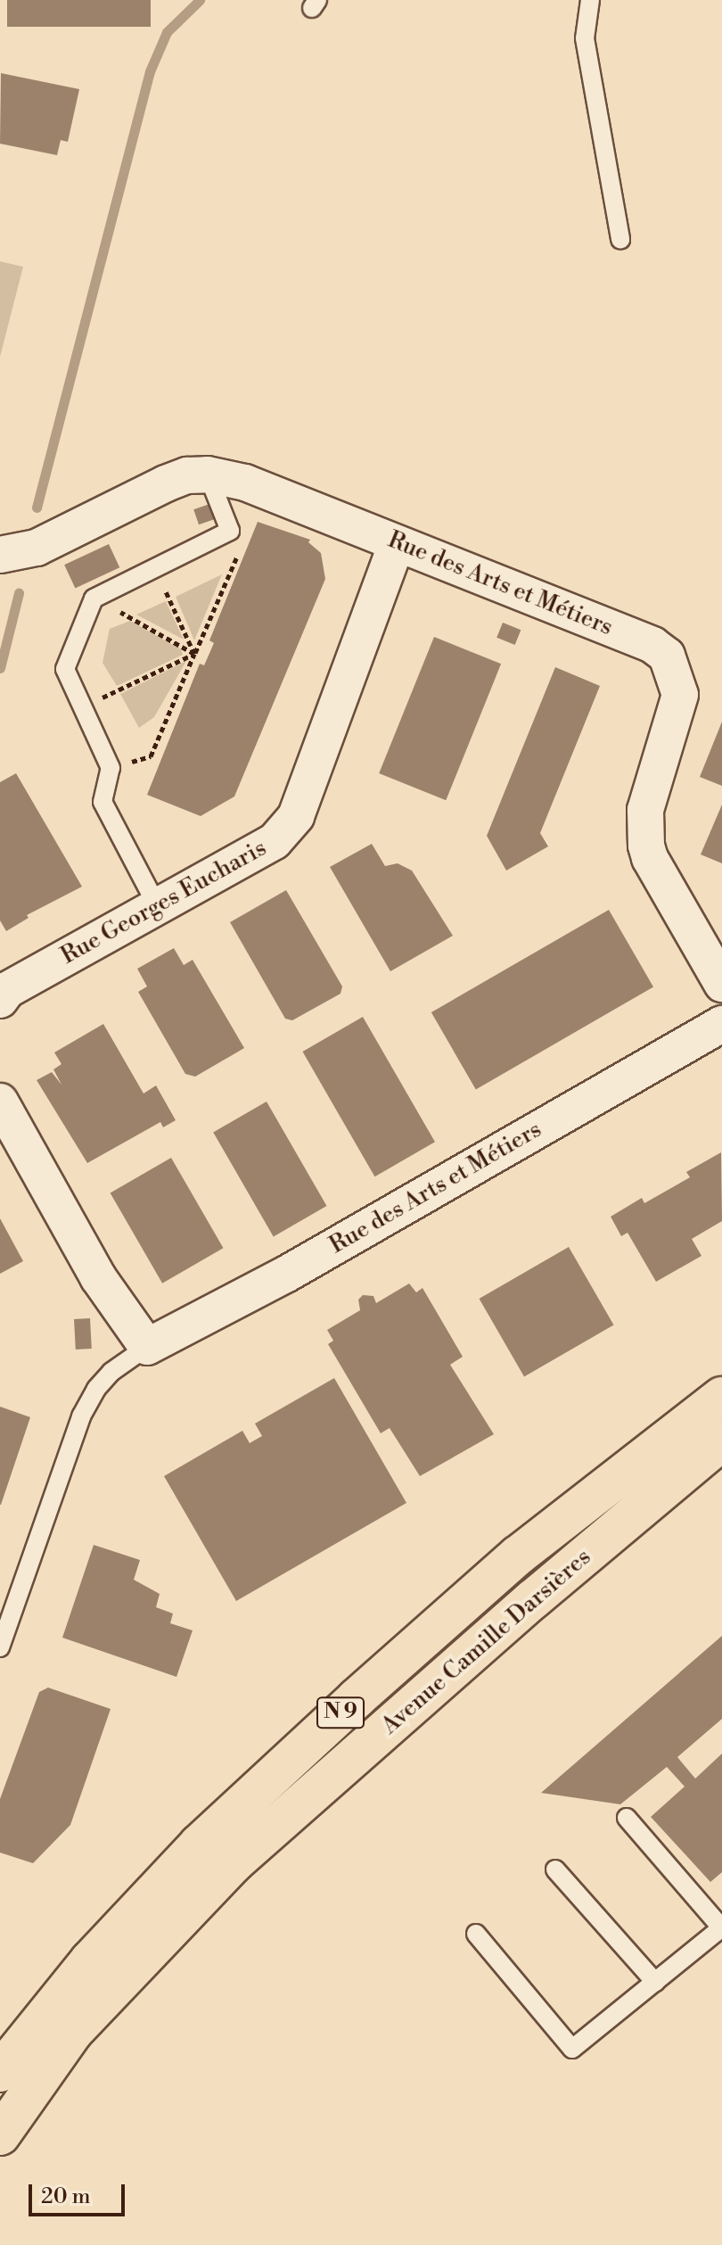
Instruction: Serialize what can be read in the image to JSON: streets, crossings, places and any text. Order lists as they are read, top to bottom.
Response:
{
  "streets": {
    "main road": ["Avenue Camille Darsières", "N 9"],
    "street": ["Rue des Arts et Métiers", "Rue Georges Eucharis"]
  },
  "crossings": [
    ["Rue des Arts et Métiers", "Rue Georges Eucharis"]
  ],
  "scale_bar": "20 m"
}
